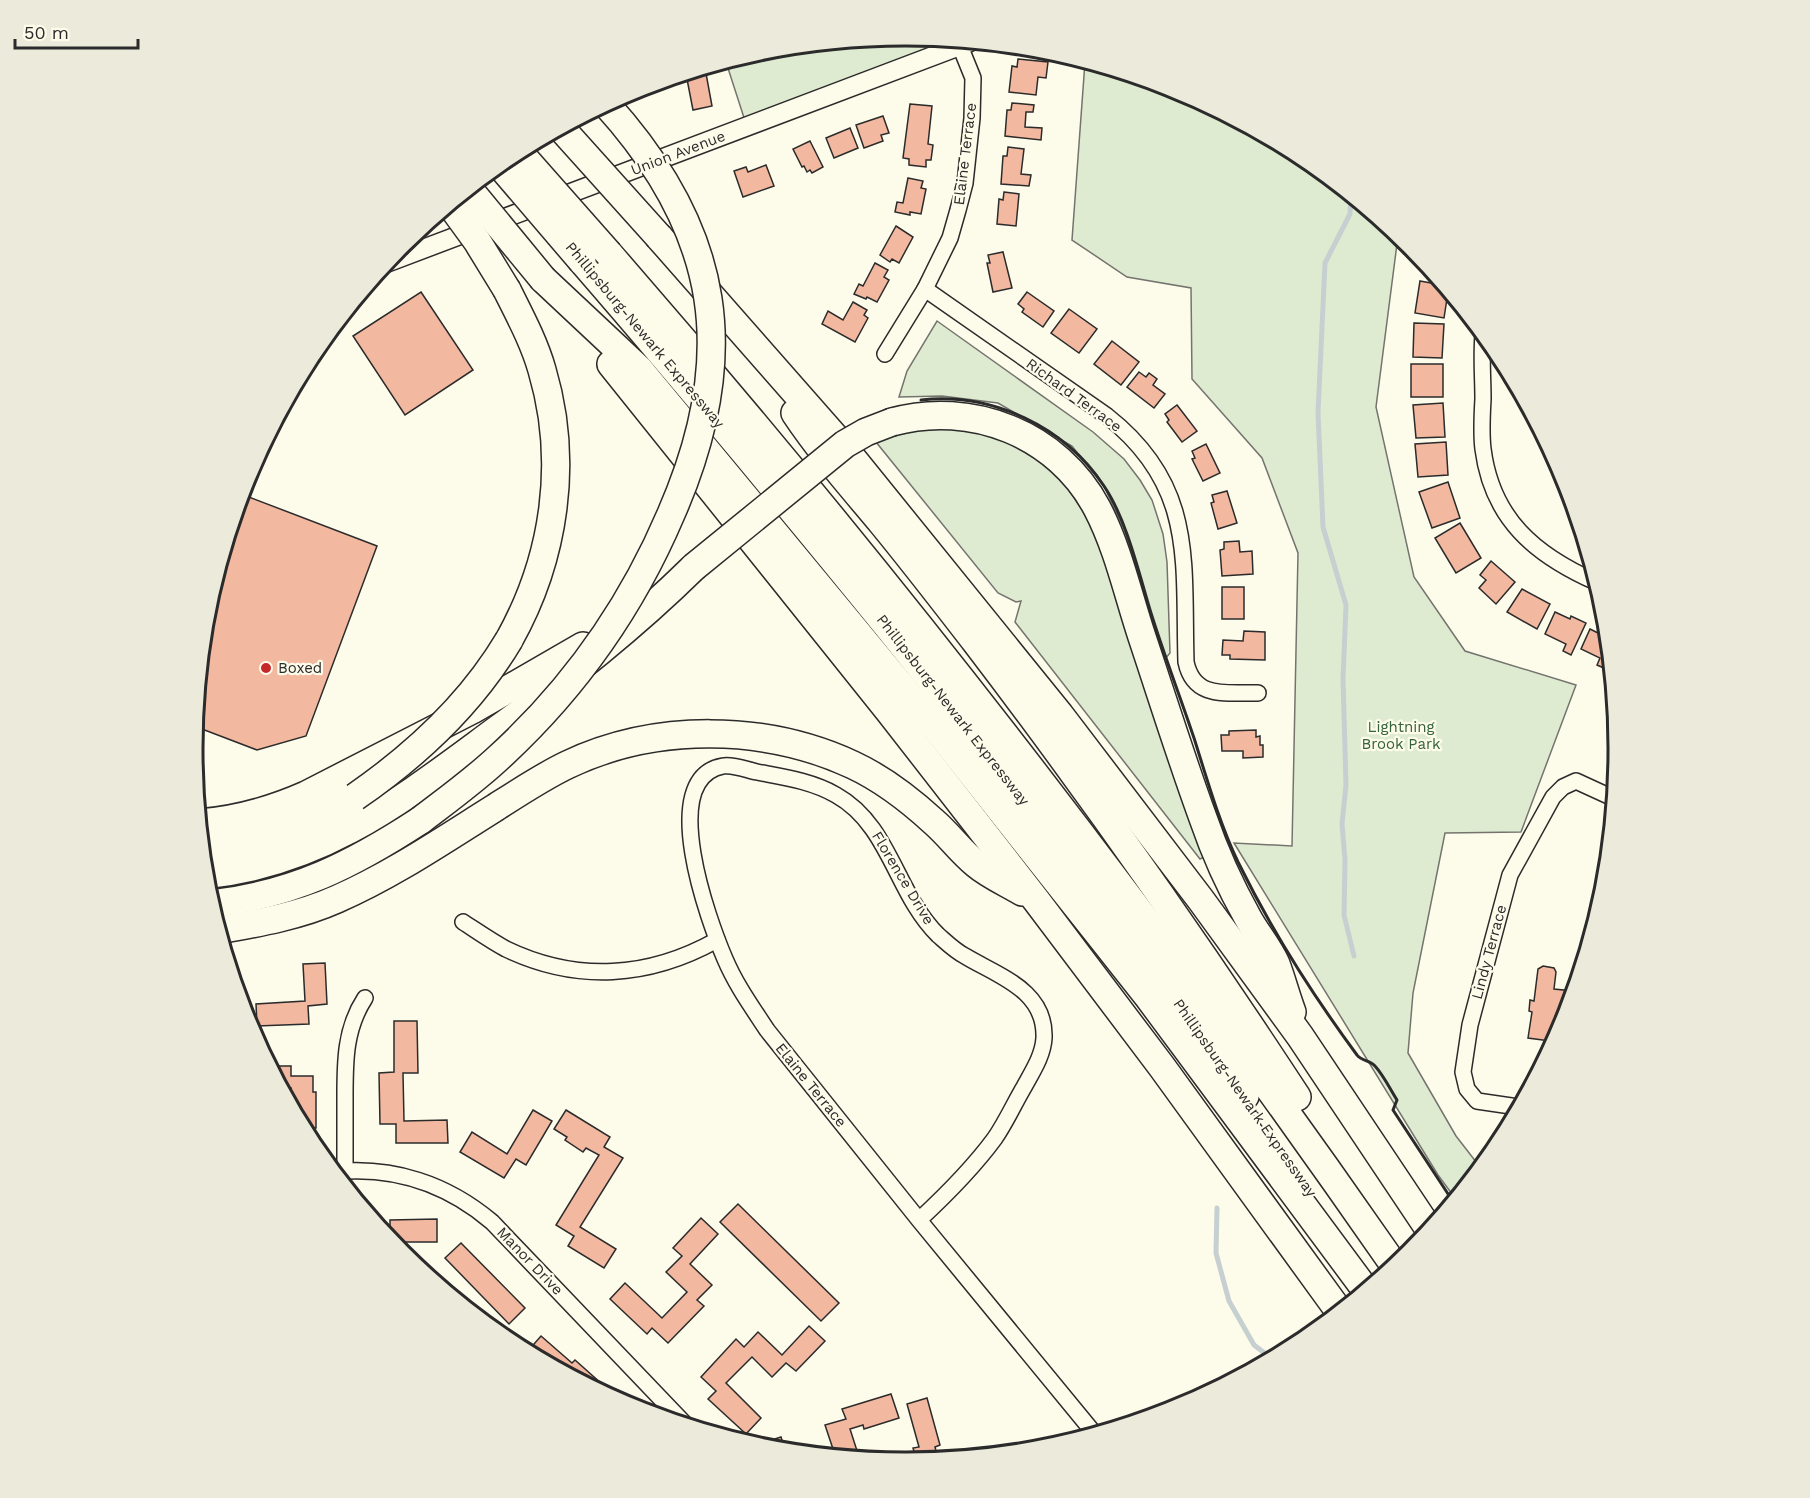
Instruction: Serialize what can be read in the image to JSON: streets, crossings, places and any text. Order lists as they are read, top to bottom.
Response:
{
  "streets": {
    "highway": ["Phillipsburg-Newark Expressway"],
    "street": [
      "Union Avenue",
      "Elaine Terrace",
      "Richard Terrace",
      "Florence Drive",
      "Lindy Terrace",
      "Manor Drive"
    ]
  },
  "crossings": [
    ["Elaine Terrace", "Richard Terrace"],
    ["Elaine Terrace", "Florence Drive"]
  ],
  "parks": ["Lightning Brook Park"],
  "places": ["Boxed"],
  "scale_bar": "50 m"
}
